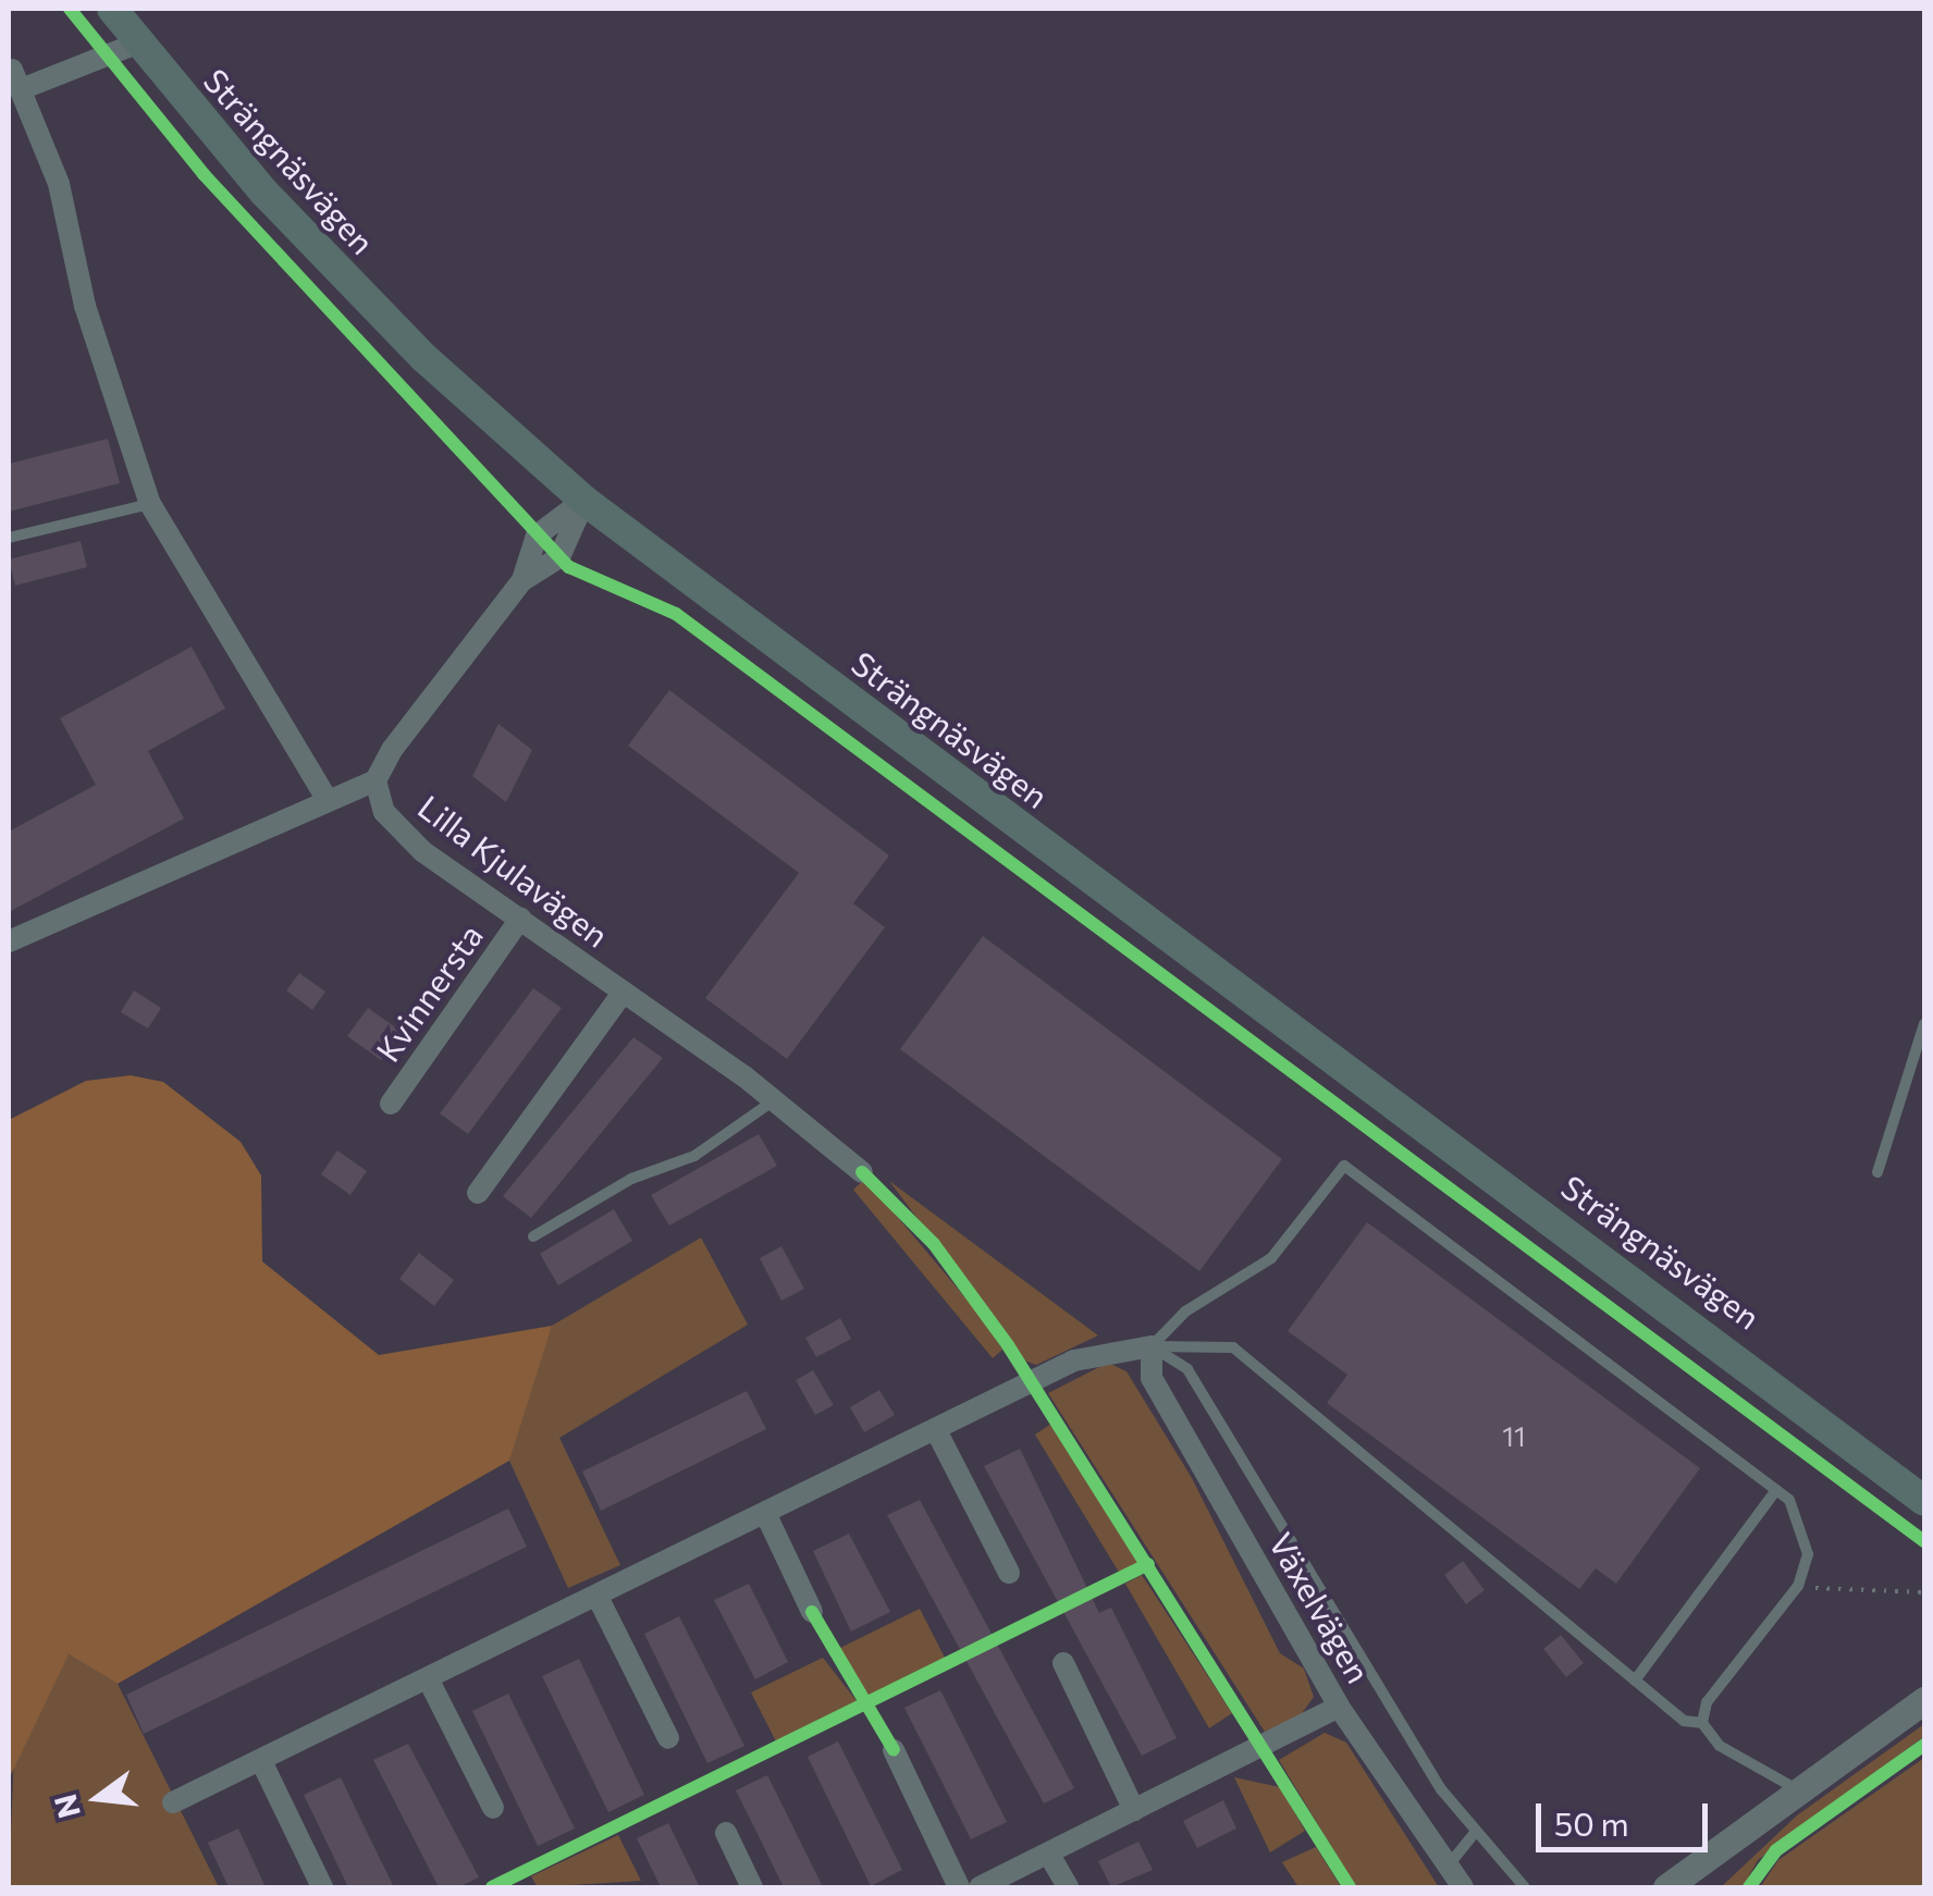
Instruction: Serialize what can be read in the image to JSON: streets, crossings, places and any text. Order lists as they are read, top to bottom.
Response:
{
  "streets": {
    "main road": ["Strängnäsvägen"],
    "street": ["Lilla Kjulavägen", "Kvinnersta", "Växelvägen"]
  },
  "crossings": [
    ["Lilla Kjulavägen", "Kvinnersta"]
  ],
  "house_numbers": ["11"],
  "scale_bar": "50 m",
  "north": "left"
}
